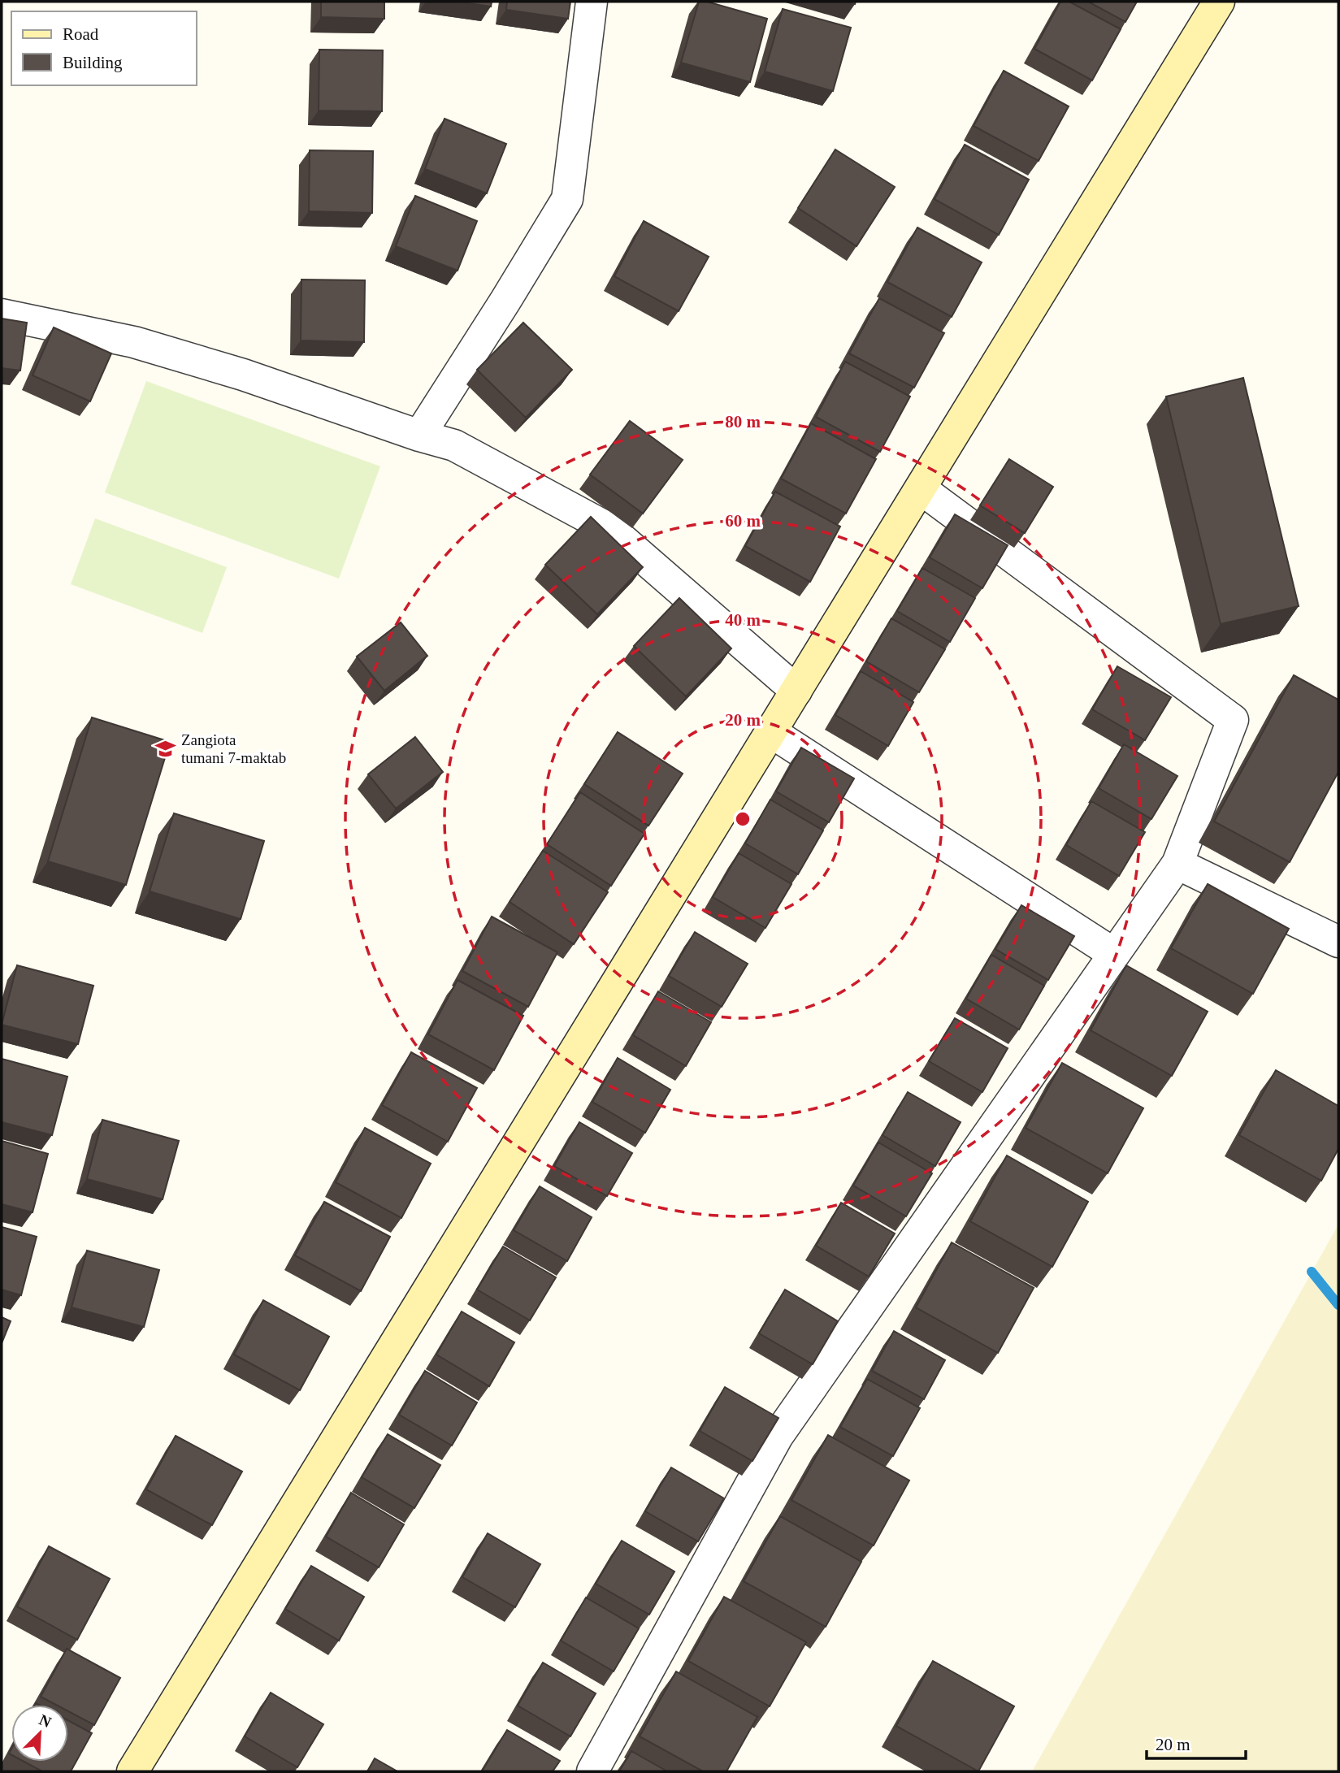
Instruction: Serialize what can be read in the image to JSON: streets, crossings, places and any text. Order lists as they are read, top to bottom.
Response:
{
  "places": {
    "school or university": ["Zangiota tumani 7-maktab"]
  },
  "legend": ["Road", "Building"],
  "scale_bar": "20 m",
  "north": "top right",
  "rings": [
    "80 m",
    "60 m",
    "40 m",
    "20 m"
  ]
}
